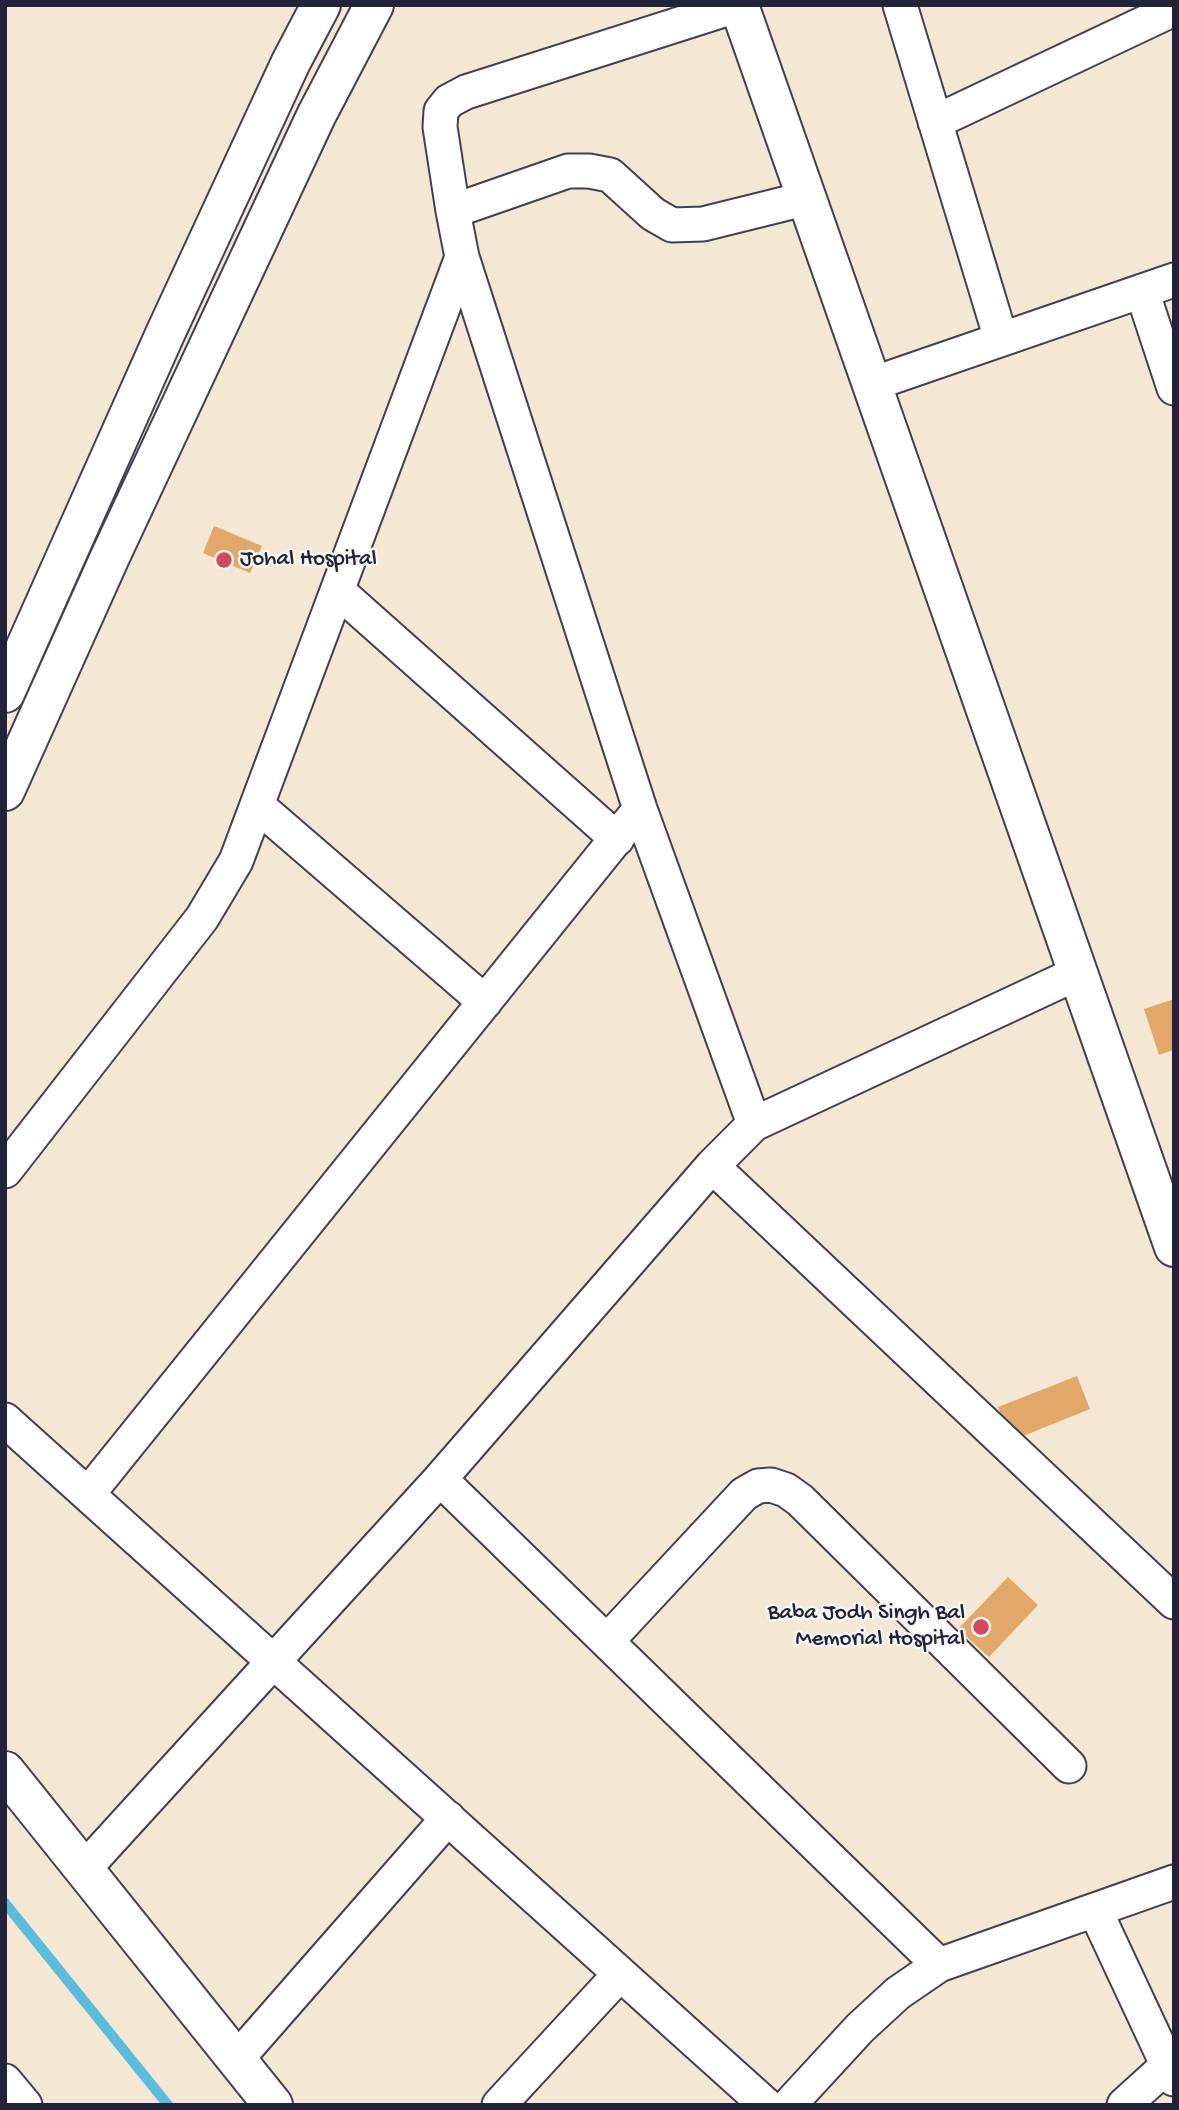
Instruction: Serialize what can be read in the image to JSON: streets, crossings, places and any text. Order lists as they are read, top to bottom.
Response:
{
  "places": ["Johal Hospital", "Baba Jodh Singh Bal Memorial Hospital"]
}
